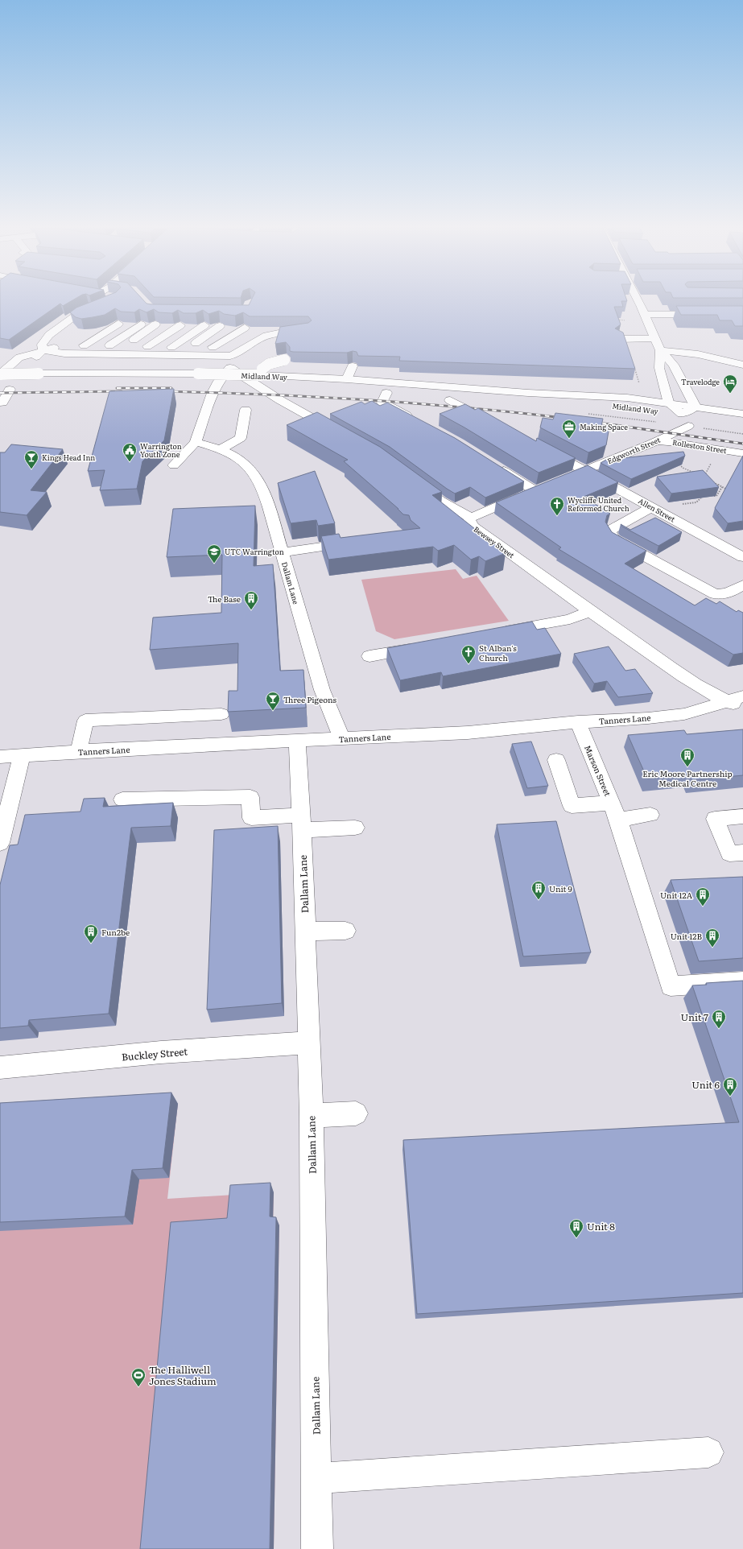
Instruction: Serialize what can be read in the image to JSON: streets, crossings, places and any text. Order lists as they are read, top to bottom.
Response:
{
  "streets": {
    "main road": [
      "Midland Way",
      "Rolleston Street",
      "Edgworth Street",
      "Allen Street",
      "Bewsey Street",
      "Dallam Lane",
      "Tanners Lane",
      "Marson Street",
      "Buckley Street"
    ]
  },
  "crossings": [
    ["Rolleston Street", "Edgworth Street"],
    ["Edgworth Street", "Allen Street"],
    ["Bewsey Street", "Tanners Lane"],
    ["Dallam Lane", "Tanners Lane"],
    ["Dallam Lane", "Buckley Street"],
    ["Tanners Lane", "Marson Street"]
  ],
  "places": {
    "hotel": ["Travelodge"],
    "office": ["Making Space"],
    "public building": ["Warrington Youth Zone"],
    "bar": ["Kings Head Inn", "Three Pigeons"],
    "church": ["Wycliffe United Reformed Church", "St Alban's Church"],
    "school or university": ["UTC Warrington"],
    "building": [
      "The Base",
      "Eric Moore Partnership Medical Centre",
      "Unit 9",
      "Unit 12A",
      "Fun2be",
      "Unit 12B",
      "Unit 7",
      "Unit 6",
      "Unit 8"
    ],
    "sports": ["The Halliwell Jones Stadium"]
  }
}
